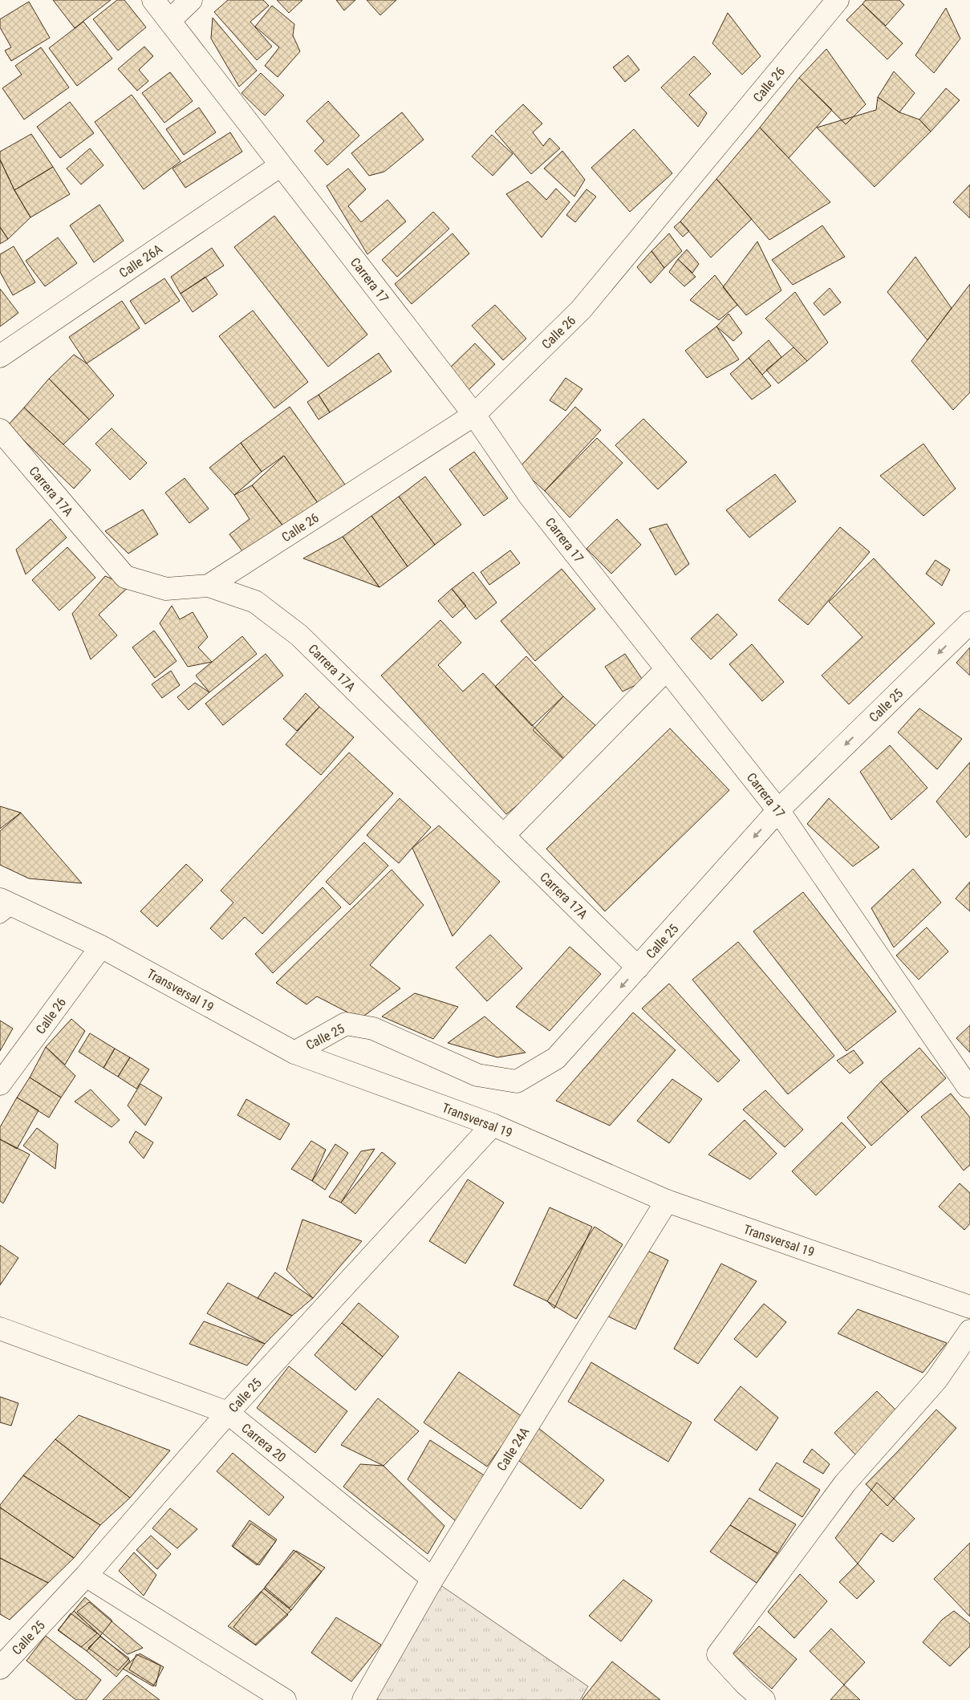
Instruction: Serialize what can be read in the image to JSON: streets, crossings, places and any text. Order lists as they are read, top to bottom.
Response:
{
  "streets": {
    "street": [
      "Calle 26",
      "Calle 26A",
      "Carrera 17",
      "Carrera 17A",
      "Calle 25",
      "Transversal 19",
      "Carrera 20",
      "Calle 24A"
    ]
  },
  "crossings": [
    ["Calle 26", "Carrera 17"],
    ["Calle 26", "Carrera 17A"],
    ["Calle 26", "Transversal 19"],
    ["Calle 26A", "Carrera 17"],
    ["Carrera 17", "Calle 25"],
    ["Carrera 17A", "Calle 25"],
    ["Calle 25", "Transversal 19"],
    ["Calle 25", "Carrera 20"],
    ["Transversal 19", "Calle 24A"],
    ["Carrera 20", "Calle 24A"]
  ]
}
